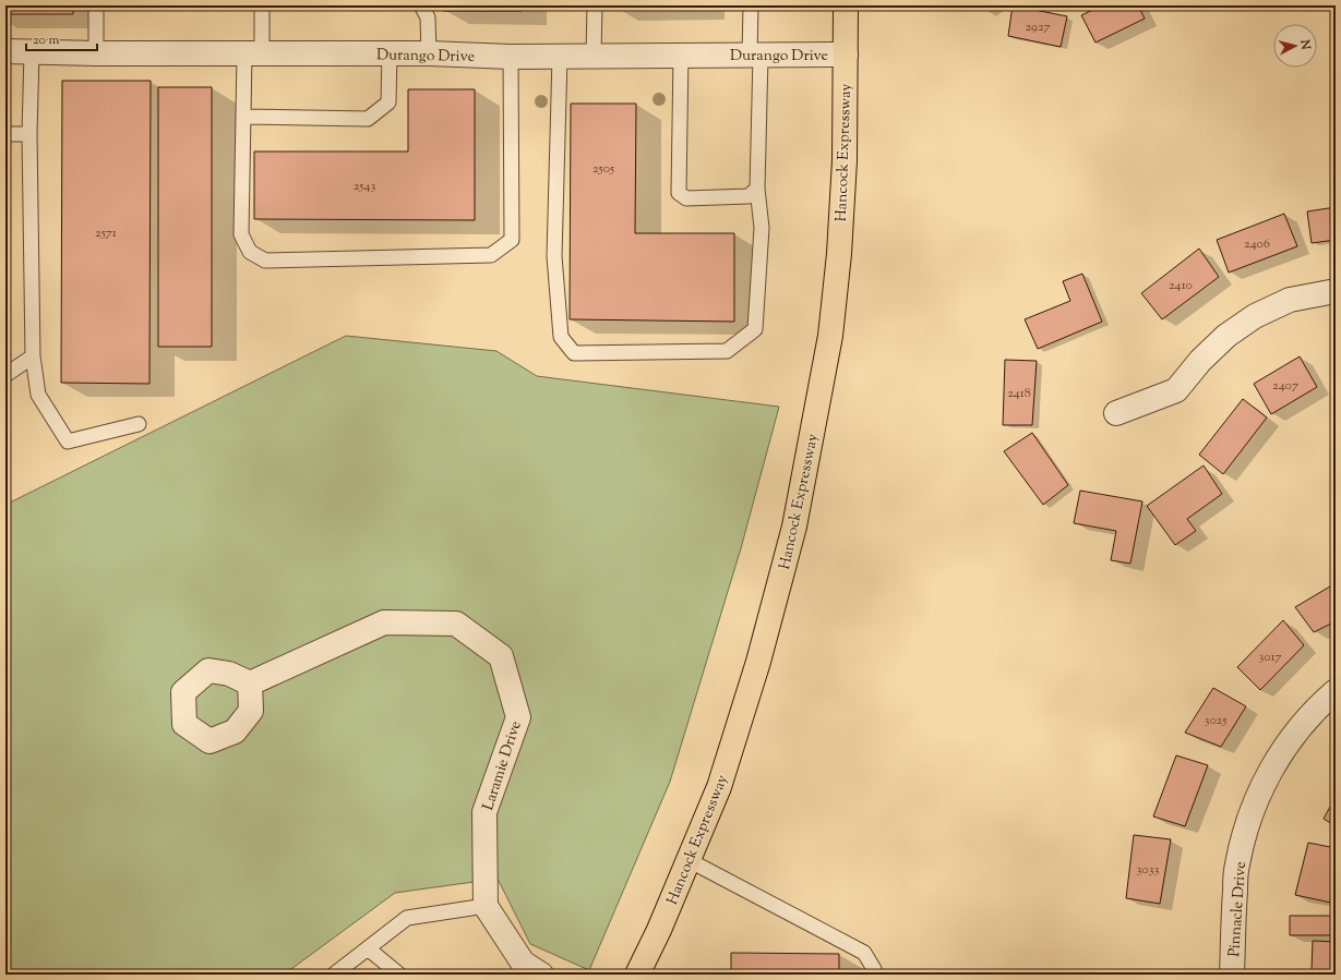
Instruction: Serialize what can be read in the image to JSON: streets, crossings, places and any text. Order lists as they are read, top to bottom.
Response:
{
  "streets": {
    "main road": ["Hancock Expressway"],
    "street": ["Durango Drive", "Laramie Drive", "Pinnacle Drive"]
  },
  "crossings": [
    ["Durango Drive", "Hancock Expressway"]
  ],
  "house_numbers": [
    "2927",
    "2505",
    "2543",
    "2571",
    "2406",
    "2410",
    "2407",
    "2418",
    "3017",
    "3025",
    "3033"
  ],
  "scale_bar": "20 m",
  "north": "right"
}
